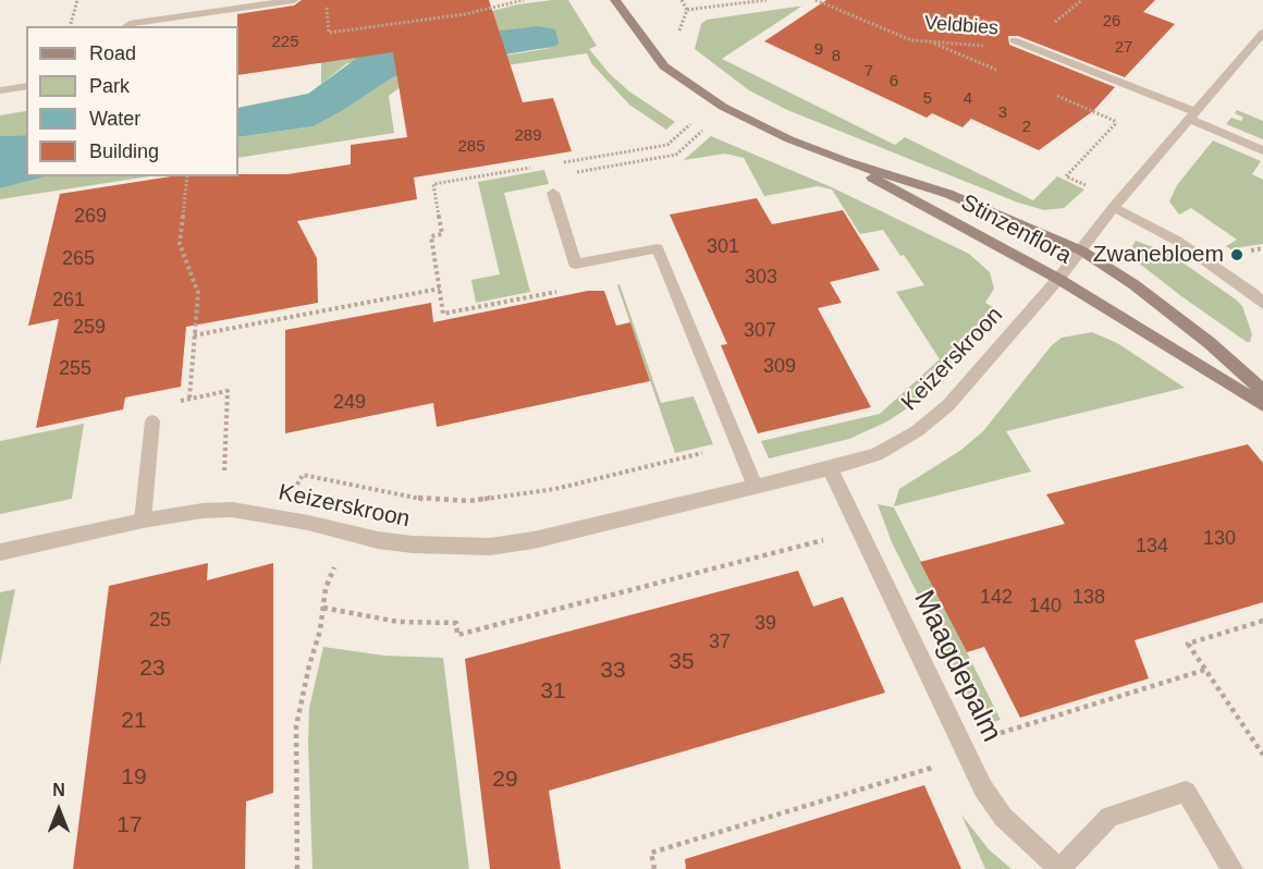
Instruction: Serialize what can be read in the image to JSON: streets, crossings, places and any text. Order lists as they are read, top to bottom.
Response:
{
  "streets": {
    "street": [
      "Veldbies",
      "Stinzenflora",
      "Keizerskroon",
      "Maagdepalm"
    ]
  },
  "crossings": [
    ["Stinzenflora", "Keizerskroon"],
    ["Keizerskroon", "Maagdepalm"]
  ],
  "places": ["Zwanebloem"],
  "house_numbers": [
    "26",
    "225",
    "27",
    "9",
    "8",
    "7",
    "6",
    "5",
    "4",
    "3",
    "2",
    "289",
    "285",
    "269",
    "301",
    "265",
    "303",
    "261",
    "259",
    "307",
    "309",
    "255",
    "249",
    "130",
    "134",
    "142",
    "138",
    "140",
    "25",
    "39",
    "37",
    "35",
    "23",
    "33",
    "31",
    "21",
    "19",
    "29",
    "17"
  ],
  "legend": [
    "Road",
    "Park",
    "Water",
    "Building"
  ],
  "north": "top"
}
